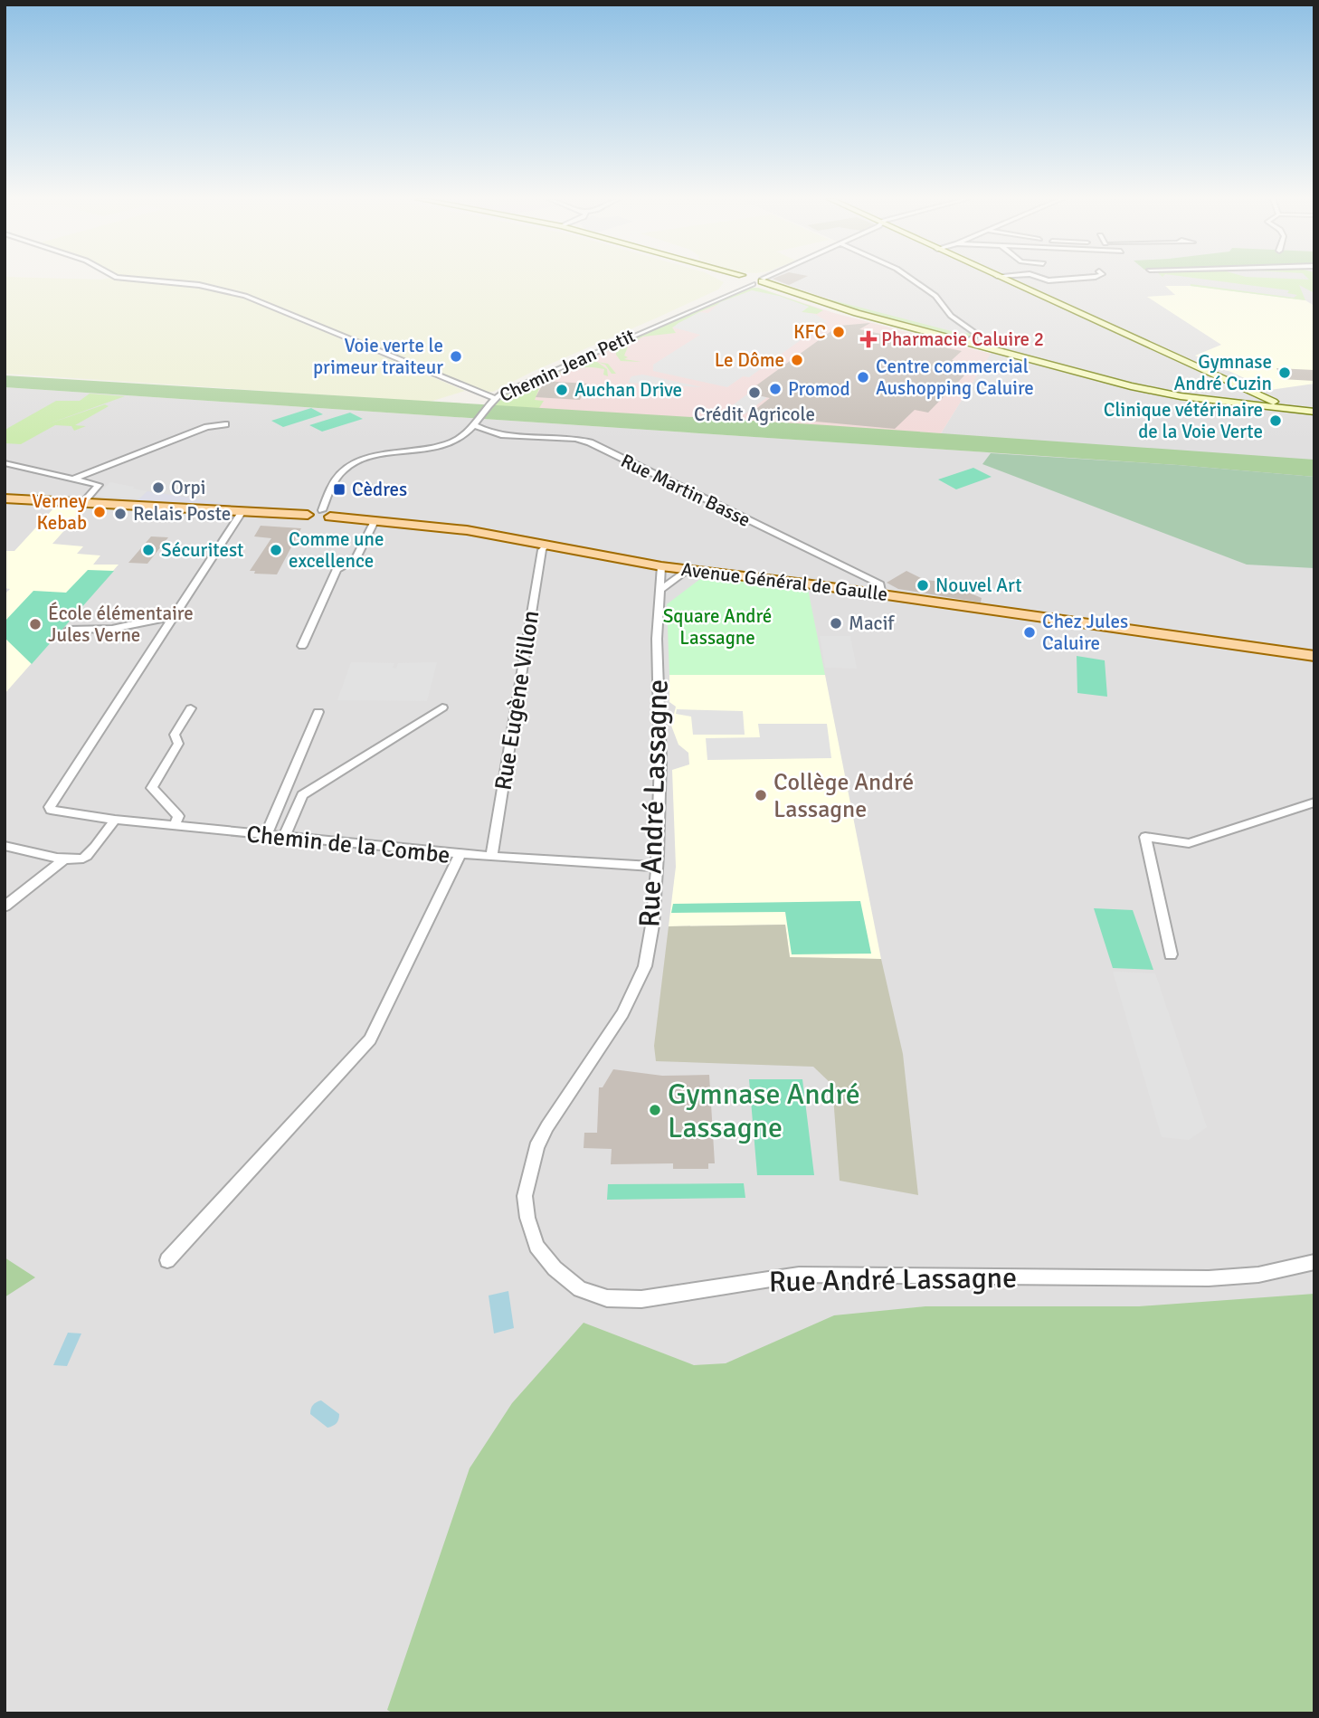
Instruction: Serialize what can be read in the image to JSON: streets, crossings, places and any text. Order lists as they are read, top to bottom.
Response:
{
  "streets": {
    "main road": ["Avenue Général de Gaulle"],
    "street": [
      "Chemin Jean Petit",
      "Rue Martin Basse",
      "Rue Eugène Villon",
      "Rue André Lassagne",
      "Chemin de la Combe"
    ]
  },
  "crossings": [
    ["Chemin Jean Petit", "Rue Martin Basse"],
    ["Chemin Jean Petit", "Avenue Général de Gaulle"],
    ["Rue Martin Basse", "Avenue Général de Gaulle"],
    ["Avenue Général de Gaulle", "Rue Eugène Villon"],
    ["Avenue Général de Gaulle", "Rue André Lassagne"]
  ],
  "parks": ["Square André Lassagne"],
  "places": {
    "other": [
      "KFC",
      "Voie verte le primeur traiteur",
      "Le Dôme",
      "Gymnase André Cuzin",
      "Centre commercial Aushopping Caluire",
      "Promod",
      "Auchan Drive",
      "Crédit Agricole",
      "Clinique vétérinaire de la Voie Verte",
      "Orpi",
      "Verney Kebab",
      "Relais Poste",
      "Sécuritest",
      "Comme une excellence",
      "Nouvel Art",
      "Macif",
      "École élémentaire Jules Verne",
      "Chez Jules Caluire",
      "Collège André Lassagne",
      "Gymnase André Lassagne"
    ],
    "health": ["Pharmacie Caluire 2"],
    "transit": ["Cèdres"]
  }
}
